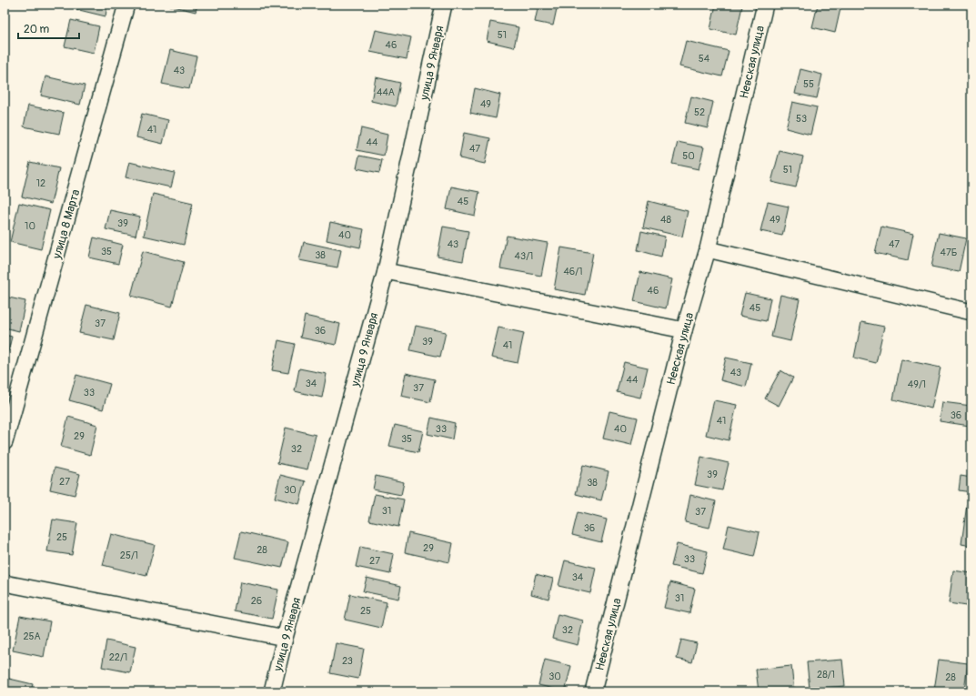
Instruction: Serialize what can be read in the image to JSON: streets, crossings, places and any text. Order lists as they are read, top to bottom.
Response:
{
  "streets": {
    "street": ["Невская улица", "улица 9 Января", "улица 8 Марта"]
  },
  "house_numbers": [
    "51",
    "46",
    "54",
    "43",
    "55",
    "44А",
    "49",
    "52",
    "53",
    "41",
    "44",
    "47",
    "50",
    "51",
    "12",
    "45",
    "48",
    "49",
    "39",
    "10",
    "40",
    "43",
    "47",
    "35",
    "47Б",
    "38",
    "43/1",
    "46/1",
    "46",
    "45",
    "37",
    "36",
    "39",
    "41",
    "43",
    "44",
    "34",
    "49/1",
    "37",
    "33",
    "36",
    "41",
    "33",
    "40",
    "29",
    "35",
    "32",
    "39",
    "27",
    "38",
    "30",
    "31",
    "37",
    "36",
    "25",
    "29",
    "28",
    "25/1",
    "33",
    "27",
    "34",
    "31",
    "26",
    "25",
    "32",
    "25А",
    "22/1",
    "23",
    "28/1",
    "30",
    "28"
  ],
  "scale_bar": "20 m"
}
